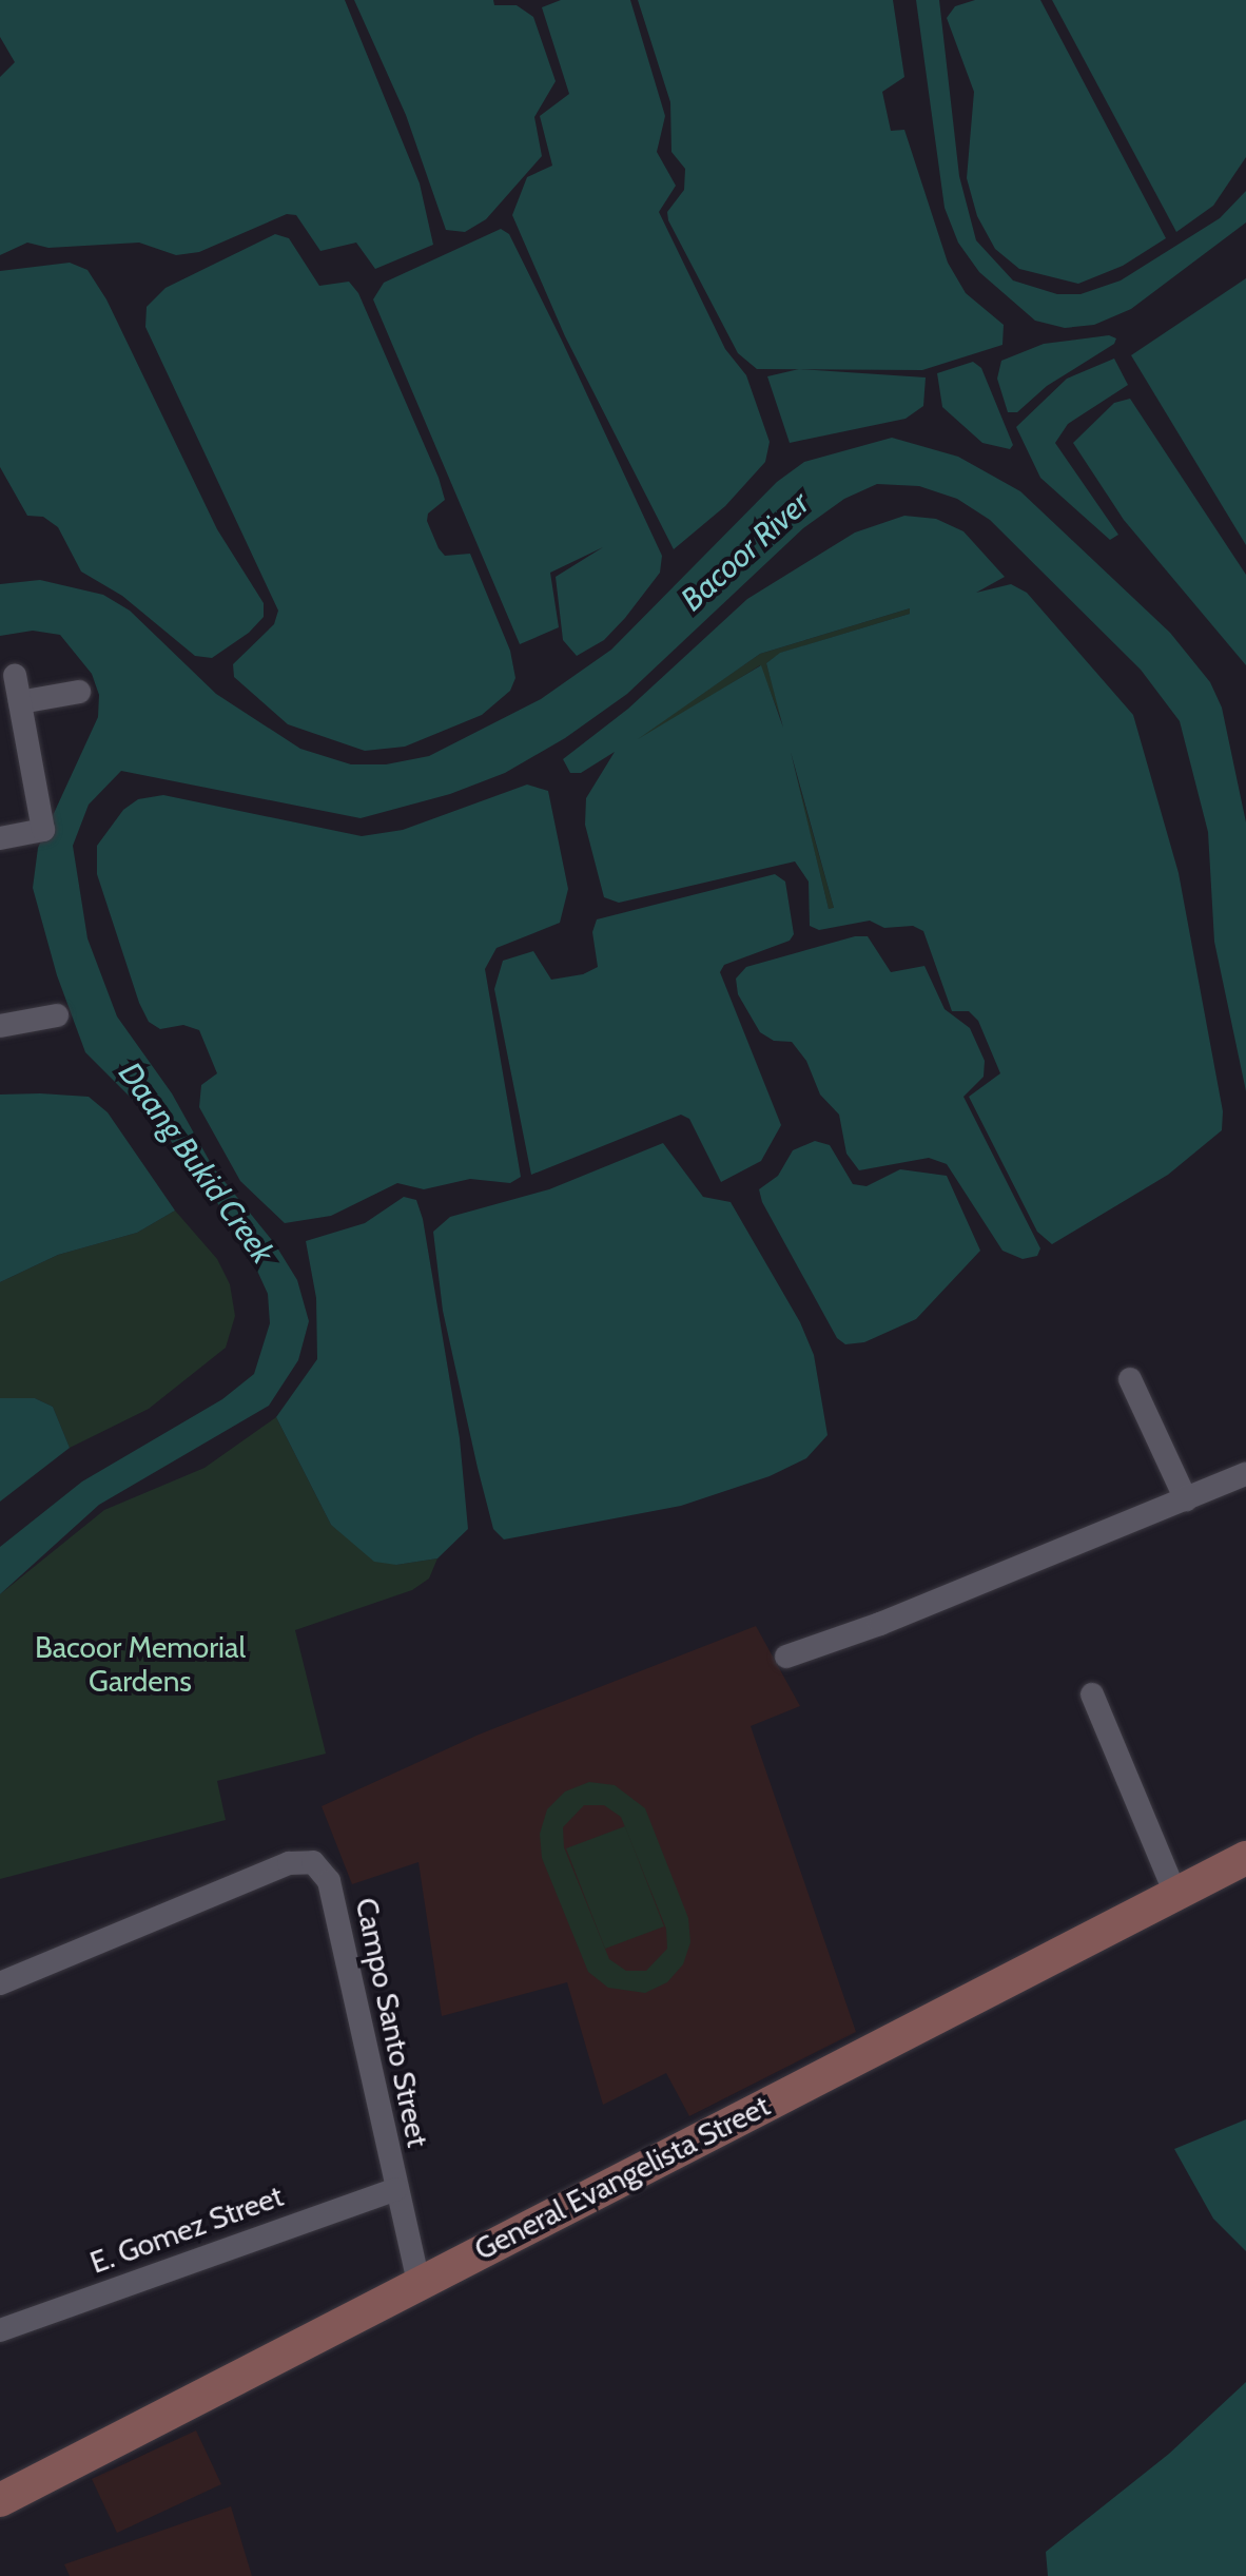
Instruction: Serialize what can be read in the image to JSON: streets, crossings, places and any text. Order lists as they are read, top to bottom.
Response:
{
  "streets": {
    "main road": ["General Evangelista Street"],
    "street": ["Campo Santo Street", "E. Gomez Street"]
  },
  "crossings": [
    ["Campo Santo Street", "General Evangelista Street"],
    ["Campo Santo Street", "E. Gomez Street"]
  ],
  "water": ["Bacoor River", "Daang Bukid Creek"],
  "parks": ["Bacoor Memorial Gardens"]
}
